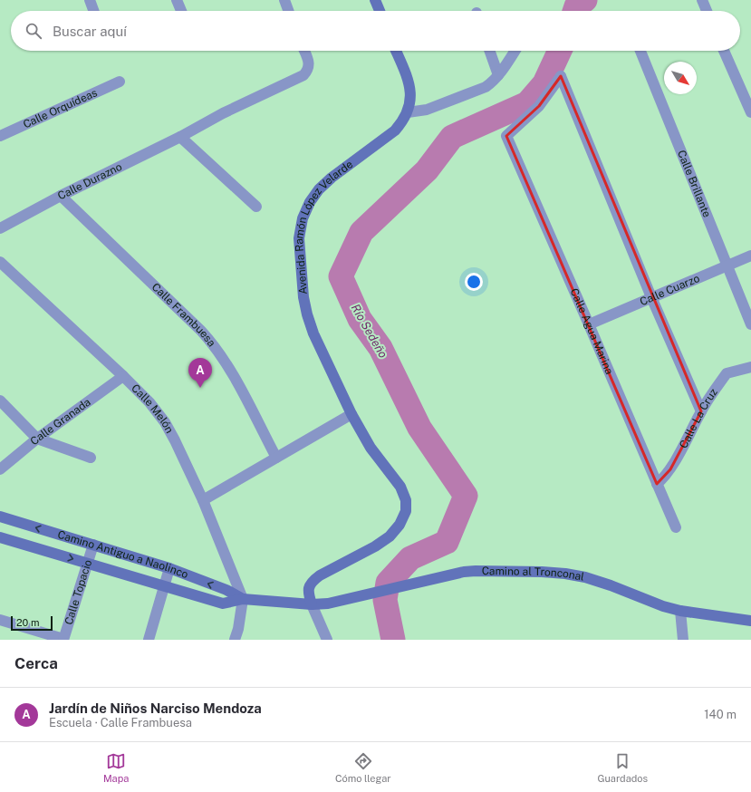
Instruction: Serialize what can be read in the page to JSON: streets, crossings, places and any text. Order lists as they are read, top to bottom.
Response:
{
  "streets": {
    "main road": ["Avenida Ramón López Velarde", "Camino Antiguo a Naolinco", "Camino al Tronconal"],
    "street": [
      "Calle Orquídeas",
      "Calle Durazno",
      "Calle Brillante",
      "Calle Cuarzo",
      "Calle Frambuesa",
      "Calle Agua Marina",
      "Calle Melón",
      "Calle La Cruz",
      "Calle Granada",
      "Calle Topacio"
    ]
  },
  "crossings": [
    ["Calle Durazno", "Calle Frambuesa"],
    ["Calle Brillante", "Calle Cuarzo"],
    ["Avenida Ramón López Velarde", "Camino Antiguo a Naolinco"],
    ["Avenida Ramón López Velarde", "Camino al Tronconal"],
    ["Calle Cuarzo", "Calle Agua Marina"],
    ["Calle Agua Marina", "Calle La Cruz"],
    ["Calle Melón", "Calle Granada"],
    ["Calle Melón", "Camino Antiguo a Naolinco"],
    ["Camino Antiguo a Naolinco", "Camino al Tronconal"],
    ["Camino Antiguo a Naolinco", "Calle Topacio"]
  ],
  "water": ["Río Sedeño"],
  "scale_bar": "20 m",
  "north": "bottom right",
  "page": {
    "search": "Buscar aquí",
    "pins": "A",
    "scale": "20 m",
    "heading": "Cerca",
    "list": [
      {
        "mark": "A",
        "name": "Jardín de Niños Narciso Mendoza",
        "note": "Escuela · Calle Frambuesa",
        "value": "140 m"
      }
    ],
    "nav": ["Mapa", "Cómo llegar", "Guardados"]
  }
}
